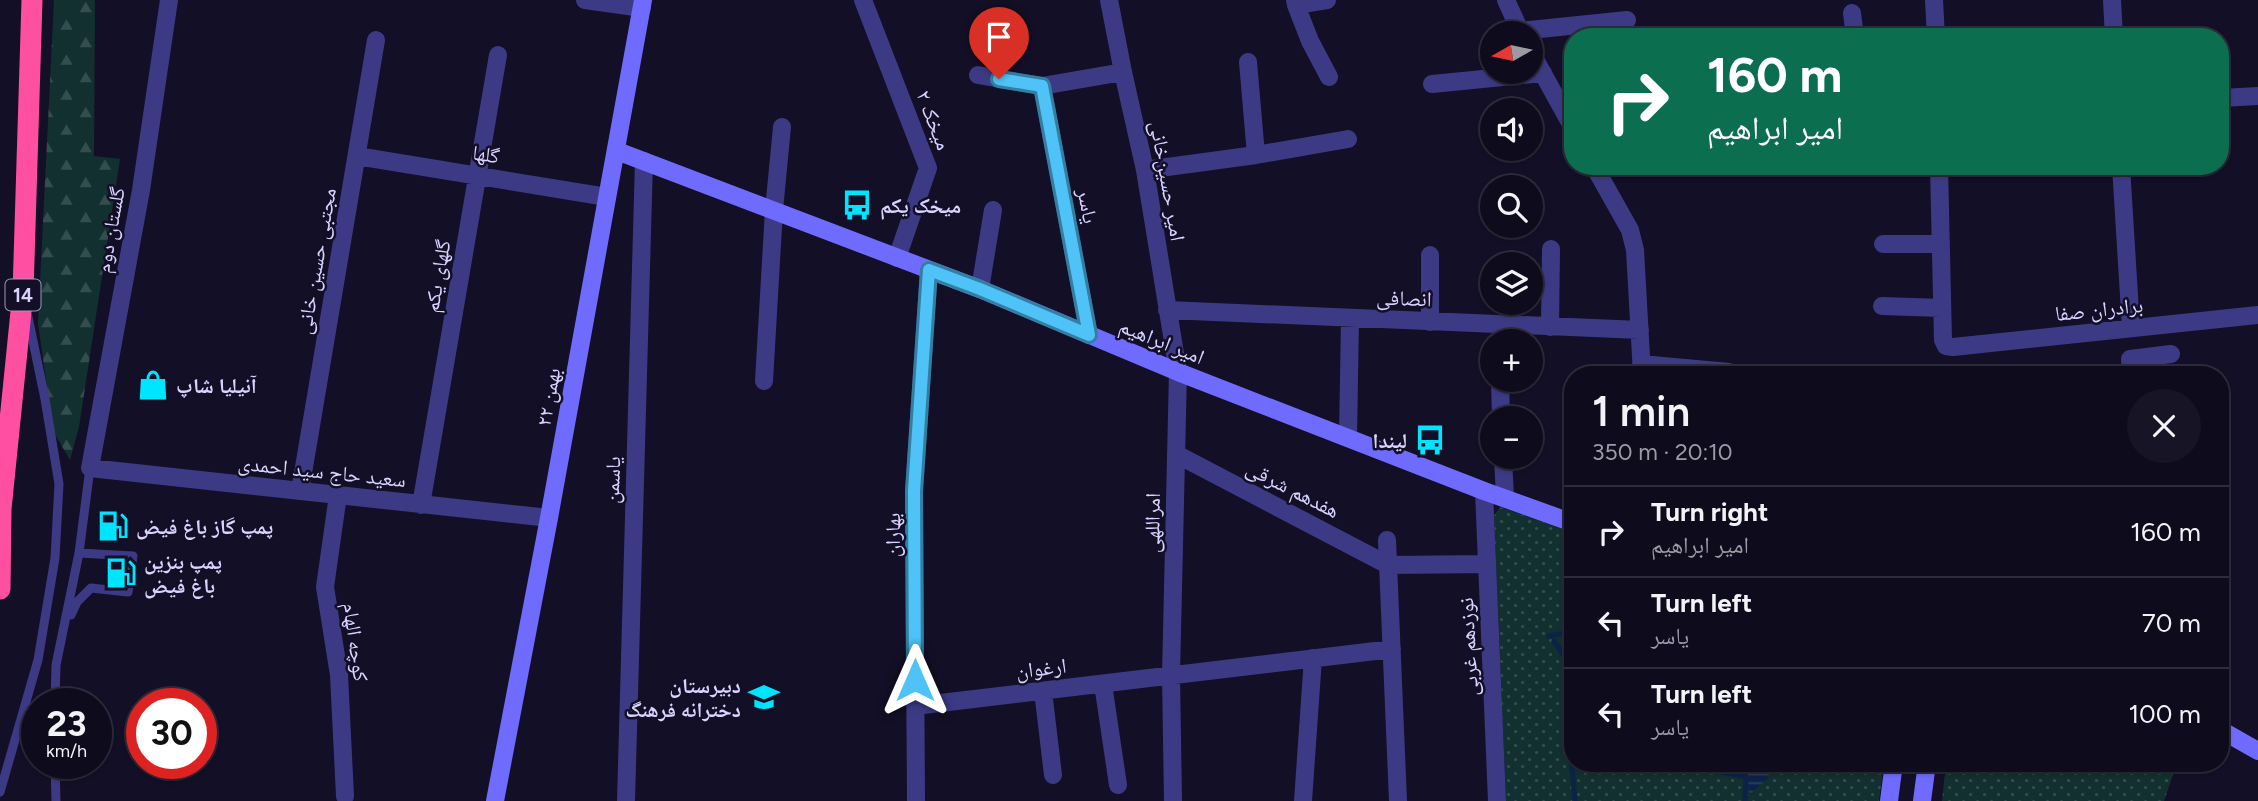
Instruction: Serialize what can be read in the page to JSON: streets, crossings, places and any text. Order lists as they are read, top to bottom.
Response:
{
  "streets": {
    "highway": ["14"],
    "main road": ["امیر ابراهیم", "۲۲ بهمن"],
    "street": [
      "میخک ۲",
      "گلها",
      "امیر حسین‌خانی",
      "یاسر",
      "گلستان دوم",
      "مجتبی حسین خانی",
      "گلهای یکم",
      "انصافی",
      "برادران صفا",
      "سعید حاج سید احمدی",
      "یاسمن",
      "هفدهم شرقی",
      "امراللهی",
      "بهاران",
      "کوچه الهام",
      "نوزدهم غربی",
      "ارغوان"
    ]
  },
  "crossings": [
    ["میخک ۲", "امیر ابراهیم"],
    ["گلها", "مجتبی حسین خانی"],
    ["گلها", "گلهای یکم"],
    ["گلها", "۲۲ بهمن"],
    ["امیر حسین‌خانی", "انصافی"],
    ["امیر حسین‌خانی", "امیر ابراهیم"],
    ["امیر حسین‌خانی", "امراللهی"],
    ["یاسر", "امیر ابراهیم"],
    ["گلستان دوم", "سعید حاج سید احمدی"],
    ["مجتبی حسین خانی", "سعید حاج سید احمدی"],
    ["گلهای یکم", "سعید حاج سید احمدی"],
    ["امیر ابراهیم", "۲۲ بهمن"],
    ["امیر ابراهیم", "یاسمن"],
    ["امیر ابراهیم", "امراللهی"],
    ["امیر ابراهیم", "بهاران"],
    ["امیر ابراهیم", "نوزدهم غربی"],
    ["۲۲ بهمن", "سعید حاج سید احمدی"],
    ["سعید حاج سید احمدی", "کوچه الهام"],
    ["هفدهم شرقی", "امراللهی"],
    ["هفدهم شرقی", "نوزدهم غربی"],
    ["امراللهی", "ارغوان"],
    ["بهاران", "ارغوان"]
  ],
  "places": {
    "bus stop": ["میخک یکم", "لیندا"],
    "shop": ["آنیلیا شاپ"],
    "fuel station": ["پمپ گاز باغ فیض", "پمپ بنزین باغ فیض"],
    "school or university": ["دبیرستان دخترانه فرهنگ"]
  },
  "north": "left",
  "page": {
    "map_buttons": ["+", "−"],
    "turn": ["160 m", "امیر ابراهیم"],
    "heading": ["1 min", "350 m · 20:10"],
    "list": [
      {
        "name": "Turn right",
        "note": "امیر ابراهیم",
        "value": "160 m"
      },
      {
        "name": "Turn left",
        "note": "یاسر",
        "value": "70 m"
      },
      {
        "name": "Turn left",
        "note": "یاسر",
        "value": "100 m"
      }
    ],
    "speed": "23 km/h",
    "limit": "30"
  }
}
